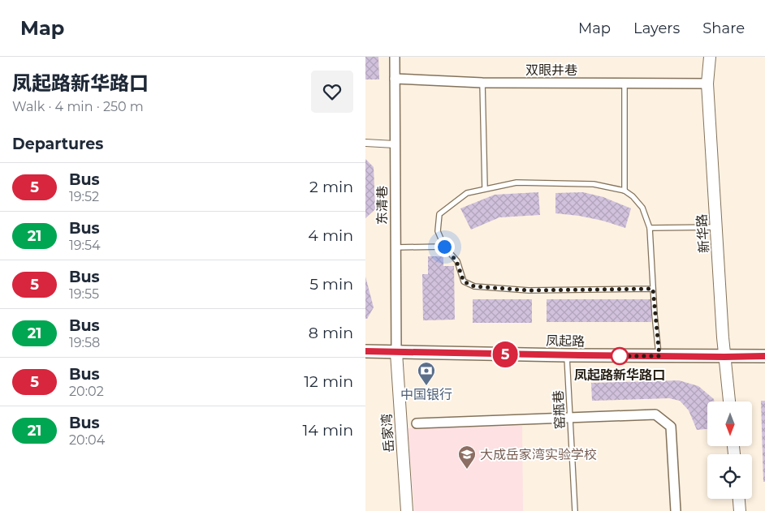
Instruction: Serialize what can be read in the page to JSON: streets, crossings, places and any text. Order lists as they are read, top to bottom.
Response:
{
  "streets": {
    "main road": ["凤起路"],
    "street": [
      "双眼井巷",
      "东清巷",
      "新华路",
      "岳家湾"
    ],
    "lane": ["窑瓶巷"]
  },
  "crossings": [
    ["双眼井巷", "东清巷"],
    ["双眼井巷", "新华路"],
    ["东清巷", "凤起路"],
    ["东清巷", "岳家湾"],
    ["新华路", "凤起路"],
    ["凤起路", "窑瓶巷"],
    ["凤起路", "岳家湾"]
  ],
  "places": {
    "other": ["凤起路新华路口"],
    "bank": ["中国银行"],
    "school or university": ["大成岳家湾实验学校"]
  },
  "lines": ["bus line 5"],
  "north": "bottom",
  "page": {
    "header": "Map",
    "nav": ["Map", "Layers", "Share"],
    "heading": [
      ["凤起路新华路口", "Walk · 4 min · 250 m"],
      "Departures"
    ],
    "on_map": "5",
    "list": [
      {
        "mark": "5",
        "name": "Bus",
        "note": "19:52",
        "value": "2 min"
      },
      {
        "mark": "21",
        "name": "Bus",
        "note": "19:54",
        "value": "4 min"
      },
      {
        "mark": "5",
        "name": "Bus",
        "note": "19:55",
        "value": "5 min"
      },
      {
        "mark": "21",
        "name": "Bus",
        "note": "19:58",
        "value": "8 min"
      },
      {
        "mark": "5",
        "name": "Bus",
        "note": "20:02",
        "value": "12 min"
      },
      {
        "mark": "21",
        "name": "Bus",
        "note": "20:04",
        "value": "14 min"
      }
    ]
  }
}
